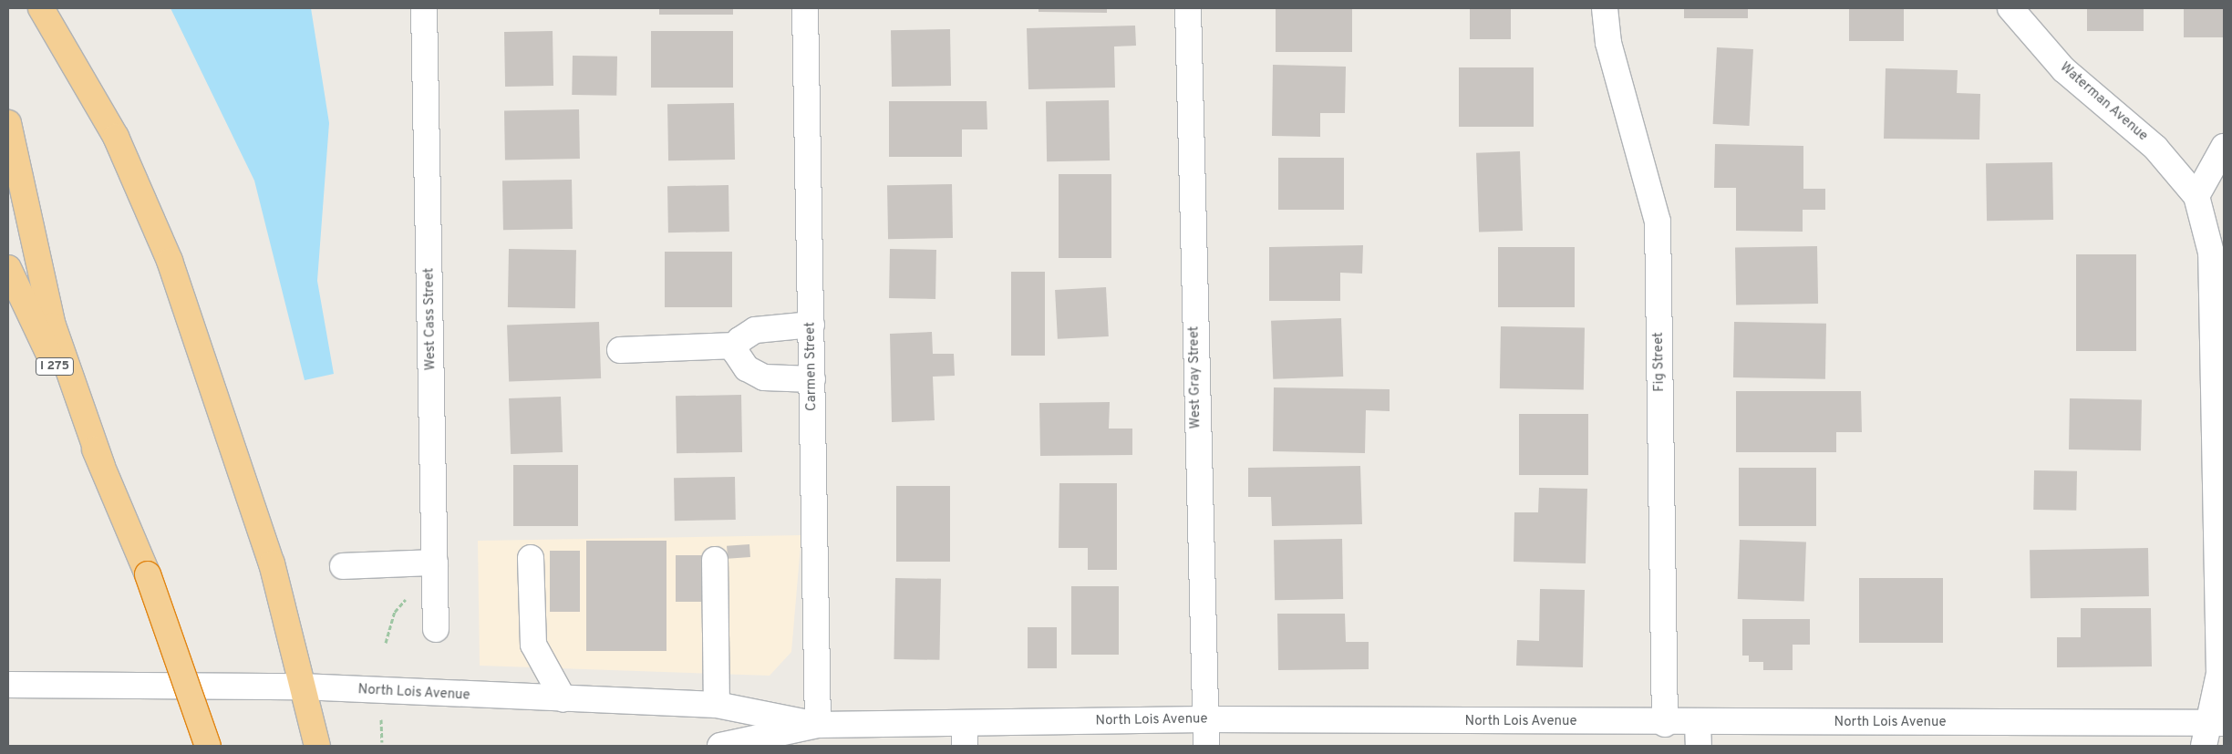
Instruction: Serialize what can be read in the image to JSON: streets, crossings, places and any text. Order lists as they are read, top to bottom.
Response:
{
  "streets": {
    "highway": ["I 275"],
    "street": [
      "Waterman Avenue",
      "West Cass Street",
      "Fig Street",
      "Carmen Street",
      "West Gray Street",
      "North Lois Avenue"
    ]
  },
  "crossings": [
    ["Fig Street", "North Lois Avenue"],
    ["Carmen Street", "North Lois Avenue"],
    ["West Gray Street", "North Lois Avenue"]
  ]
}
